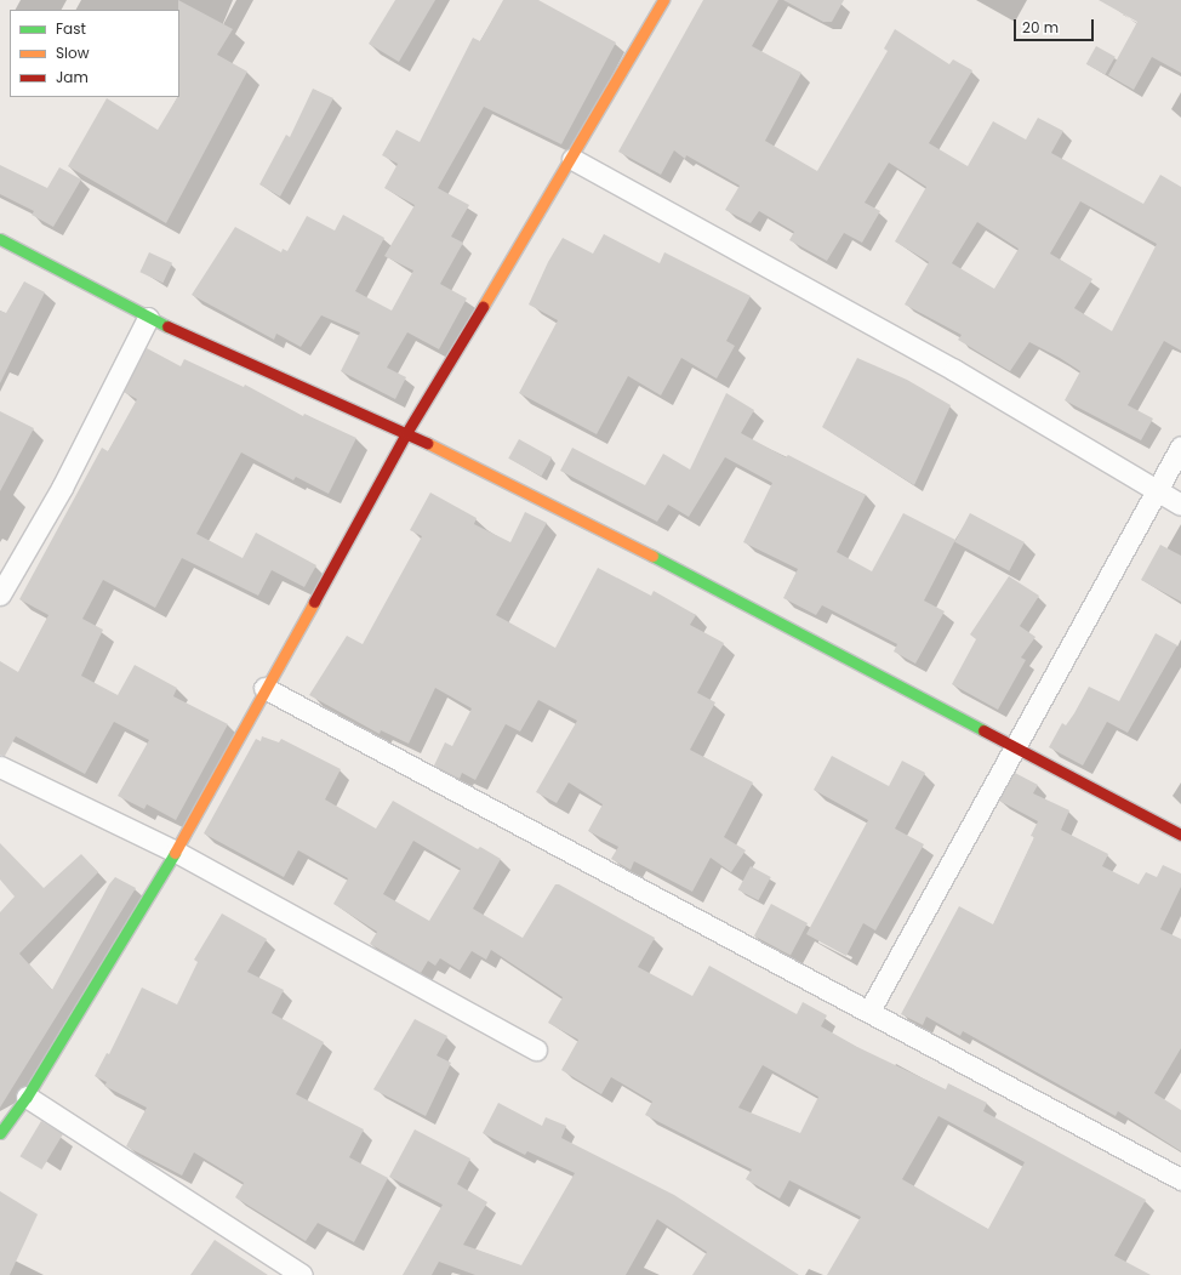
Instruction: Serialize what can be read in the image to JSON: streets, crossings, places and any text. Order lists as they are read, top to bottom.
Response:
{
  "legend": ["Fast", "Slow", "Jam"],
  "scale_bar": "20 m"
}
